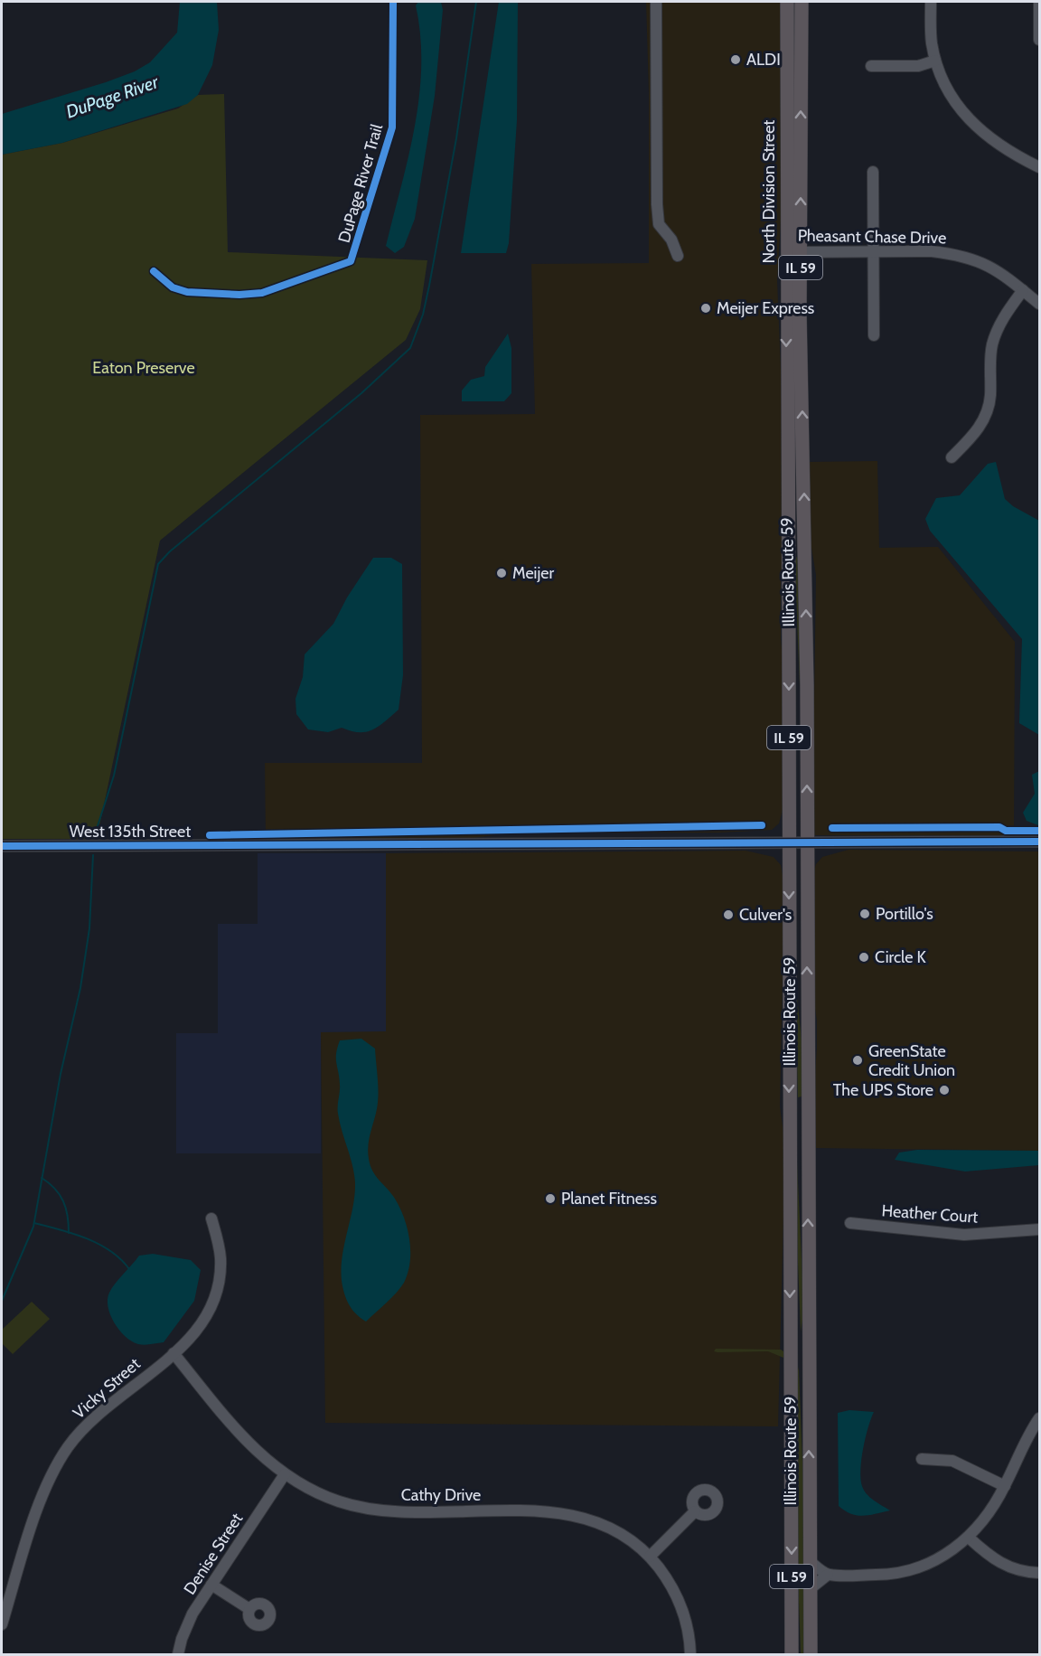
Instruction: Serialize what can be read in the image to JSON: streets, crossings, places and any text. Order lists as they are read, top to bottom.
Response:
{
  "streets": {
    "main road": ["North Division Street", "IL 59", "Illinois Route 59"],
    "street": [
      "Pheasant Chase Drive",
      "West 135th Street",
      "Heather Court",
      "Vicky Street",
      "Cathy Drive",
      "Denise Street"
    ],
    "cycle path": ["DuPage River Trail"]
  },
  "crossings": [
    ["North Division Street", "Pheasant Chase Drive"],
    ["North Division Street", "Illinois Route 59"],
    ["Illinois Route 59", "West 135th Street"],
    ["Vicky Street", "Cathy Drive"],
    ["Cathy Drive", "Denise Street"]
  ],
  "water": ["DuPage River"],
  "parks": ["Eaton Preserve"],
  "places": [
    "ALDI",
    "Meijer Express",
    "Meijer",
    "Portillo's",
    "Culver's",
    "Circle K",
    "GreenState Credit Union",
    "The UPS Store",
    "Planet Fitness"
  ]
}
